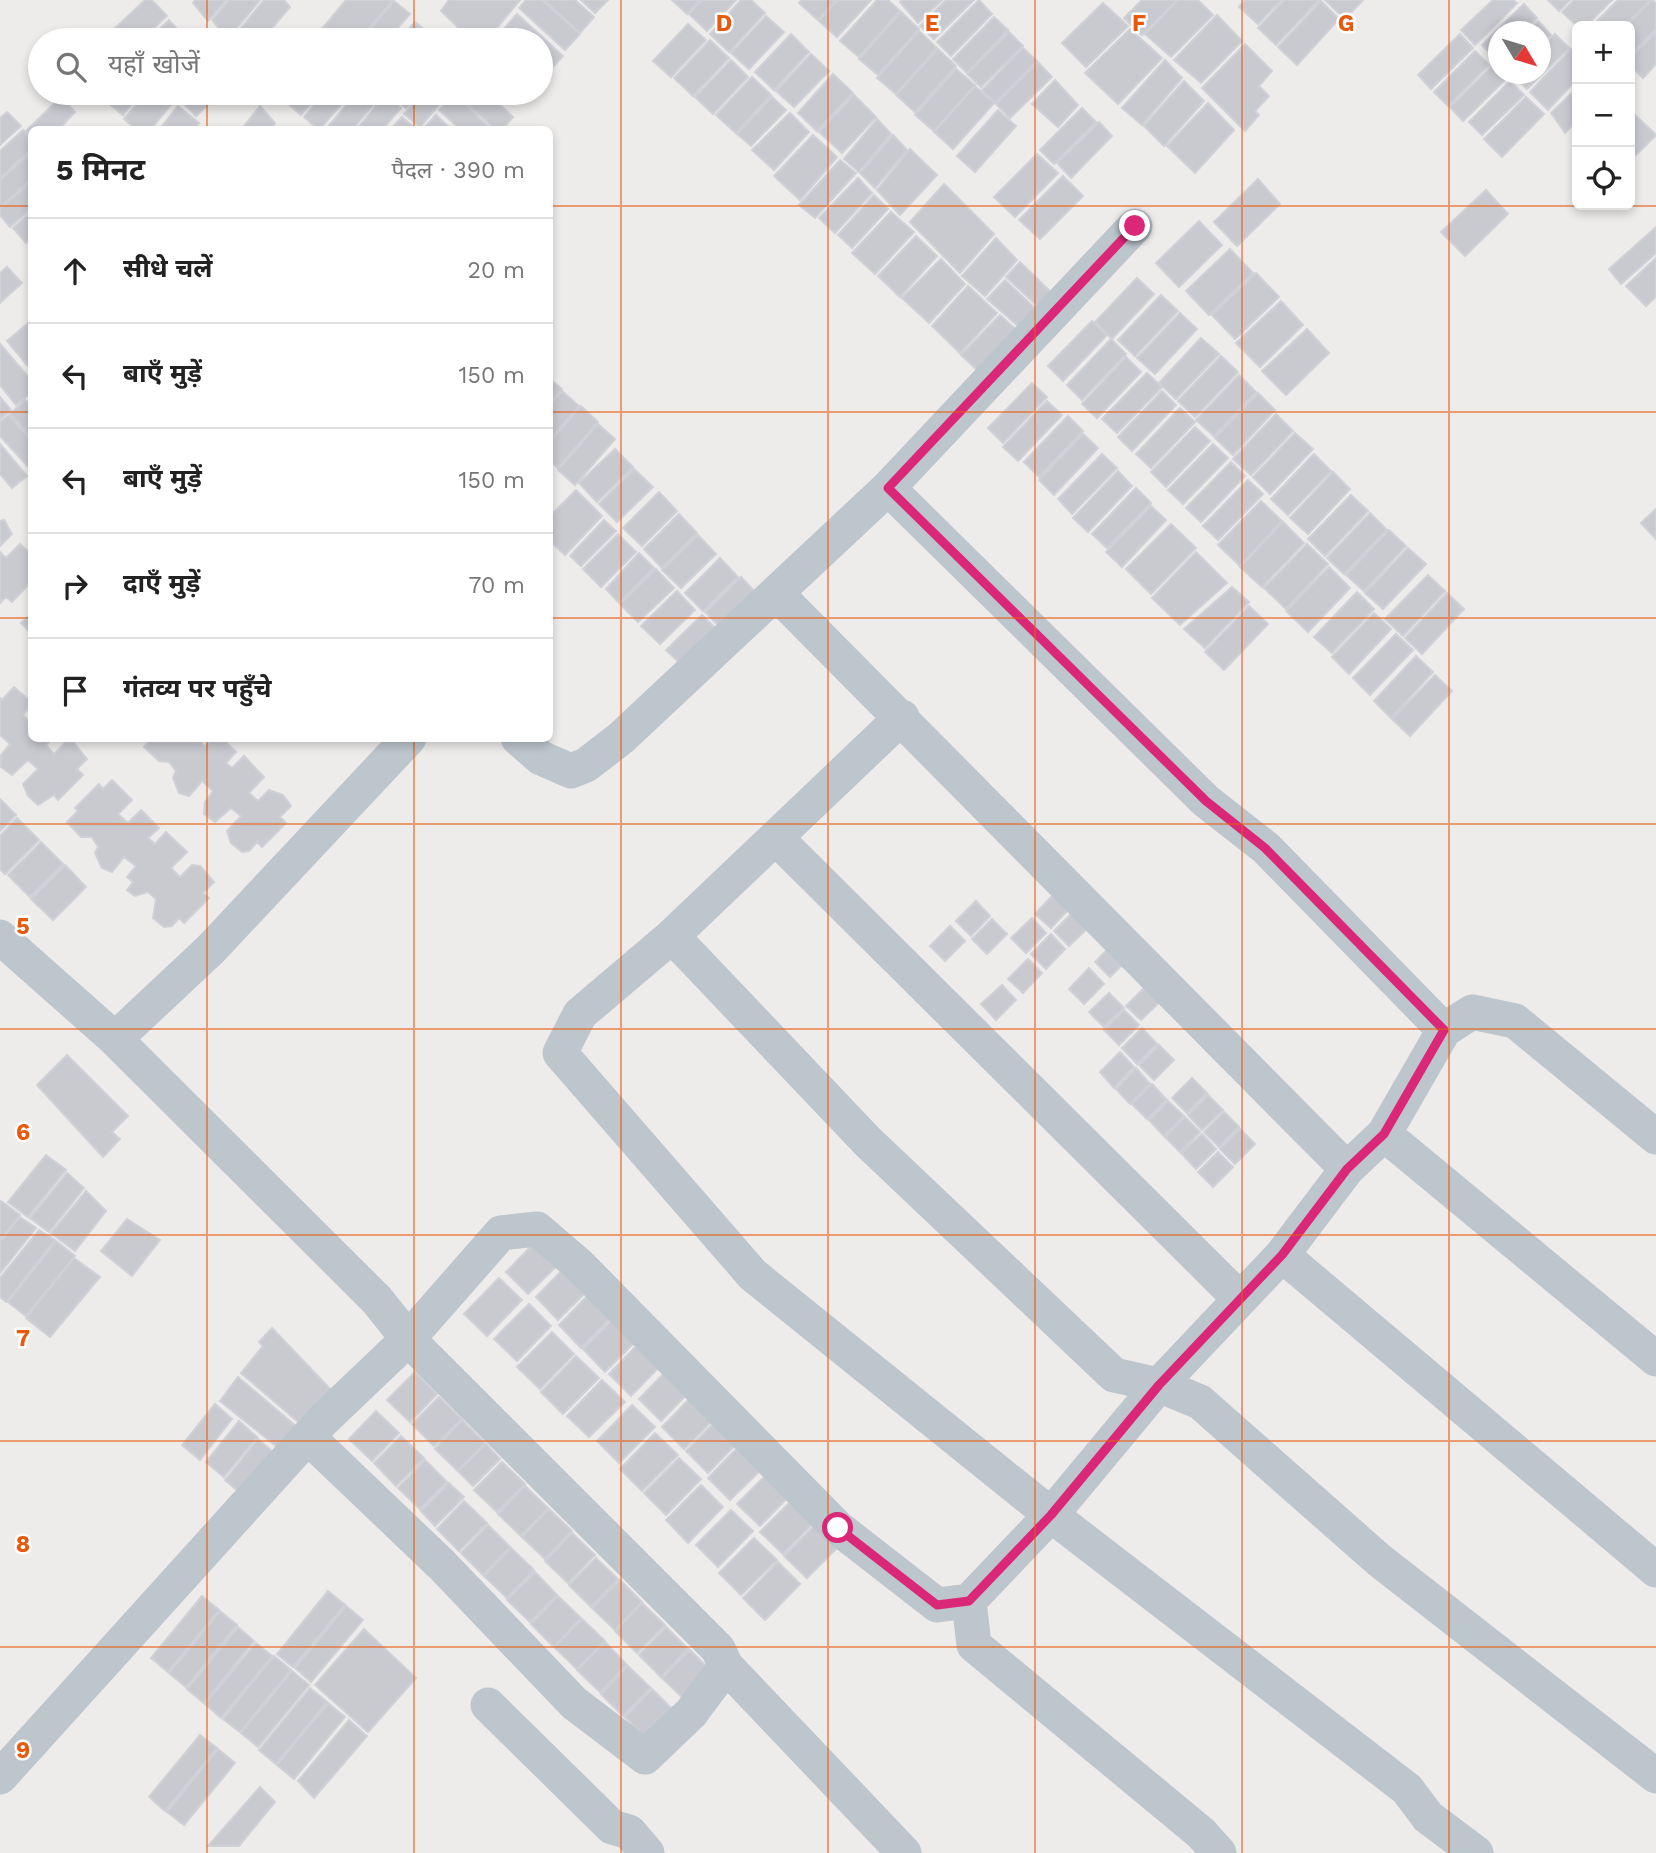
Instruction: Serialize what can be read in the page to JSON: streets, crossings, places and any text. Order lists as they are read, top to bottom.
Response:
{
  "north": "bottom right",
  "page": {
    "map_buttons": ["+", "−"],
    "search": "यहाँ खोजें",
    "heading": ["5 मिनट", "पैदल · 390 m"],
    "list": [
      ["सीधे चलें", "20 m"],
      ["बाएँ मुड़ें", "150 m"],
      ["बाएँ मुड़ें", "150 m"],
      ["दाएँ मुड़ें", "70 m"],
      "गंतव्य पर पहुँचे"
    ]
  },
  "grid": {
    "columns": [
      "D",
      "E",
      "F",
      "G"
    ],
    "rows": [
      "5",
      "6",
      "7",
      "8",
      "9"
    ]
  }
}
